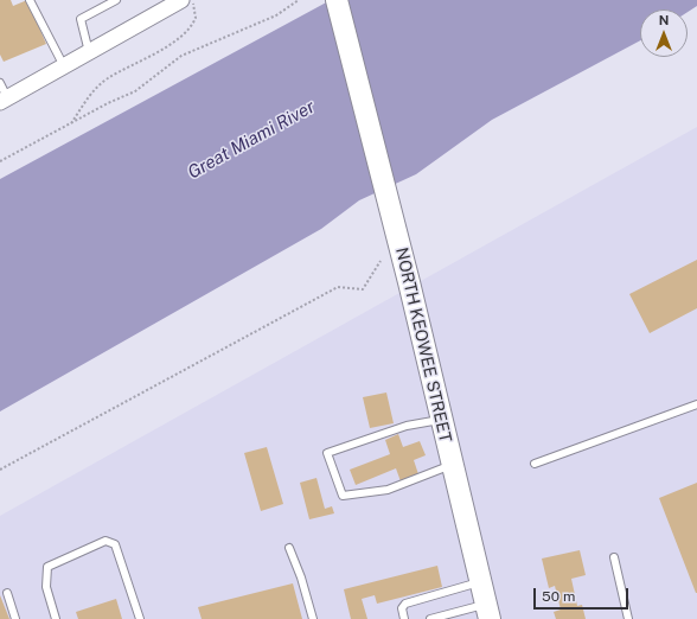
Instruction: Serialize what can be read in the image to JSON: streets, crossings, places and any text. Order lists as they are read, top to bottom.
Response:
{
  "streets": {
    "main road": ["NORTH KEOWEE STREET"]
  },
  "water": ["Great Miami River"],
  "scale_bar": "50 m",
  "north": "top"
}
